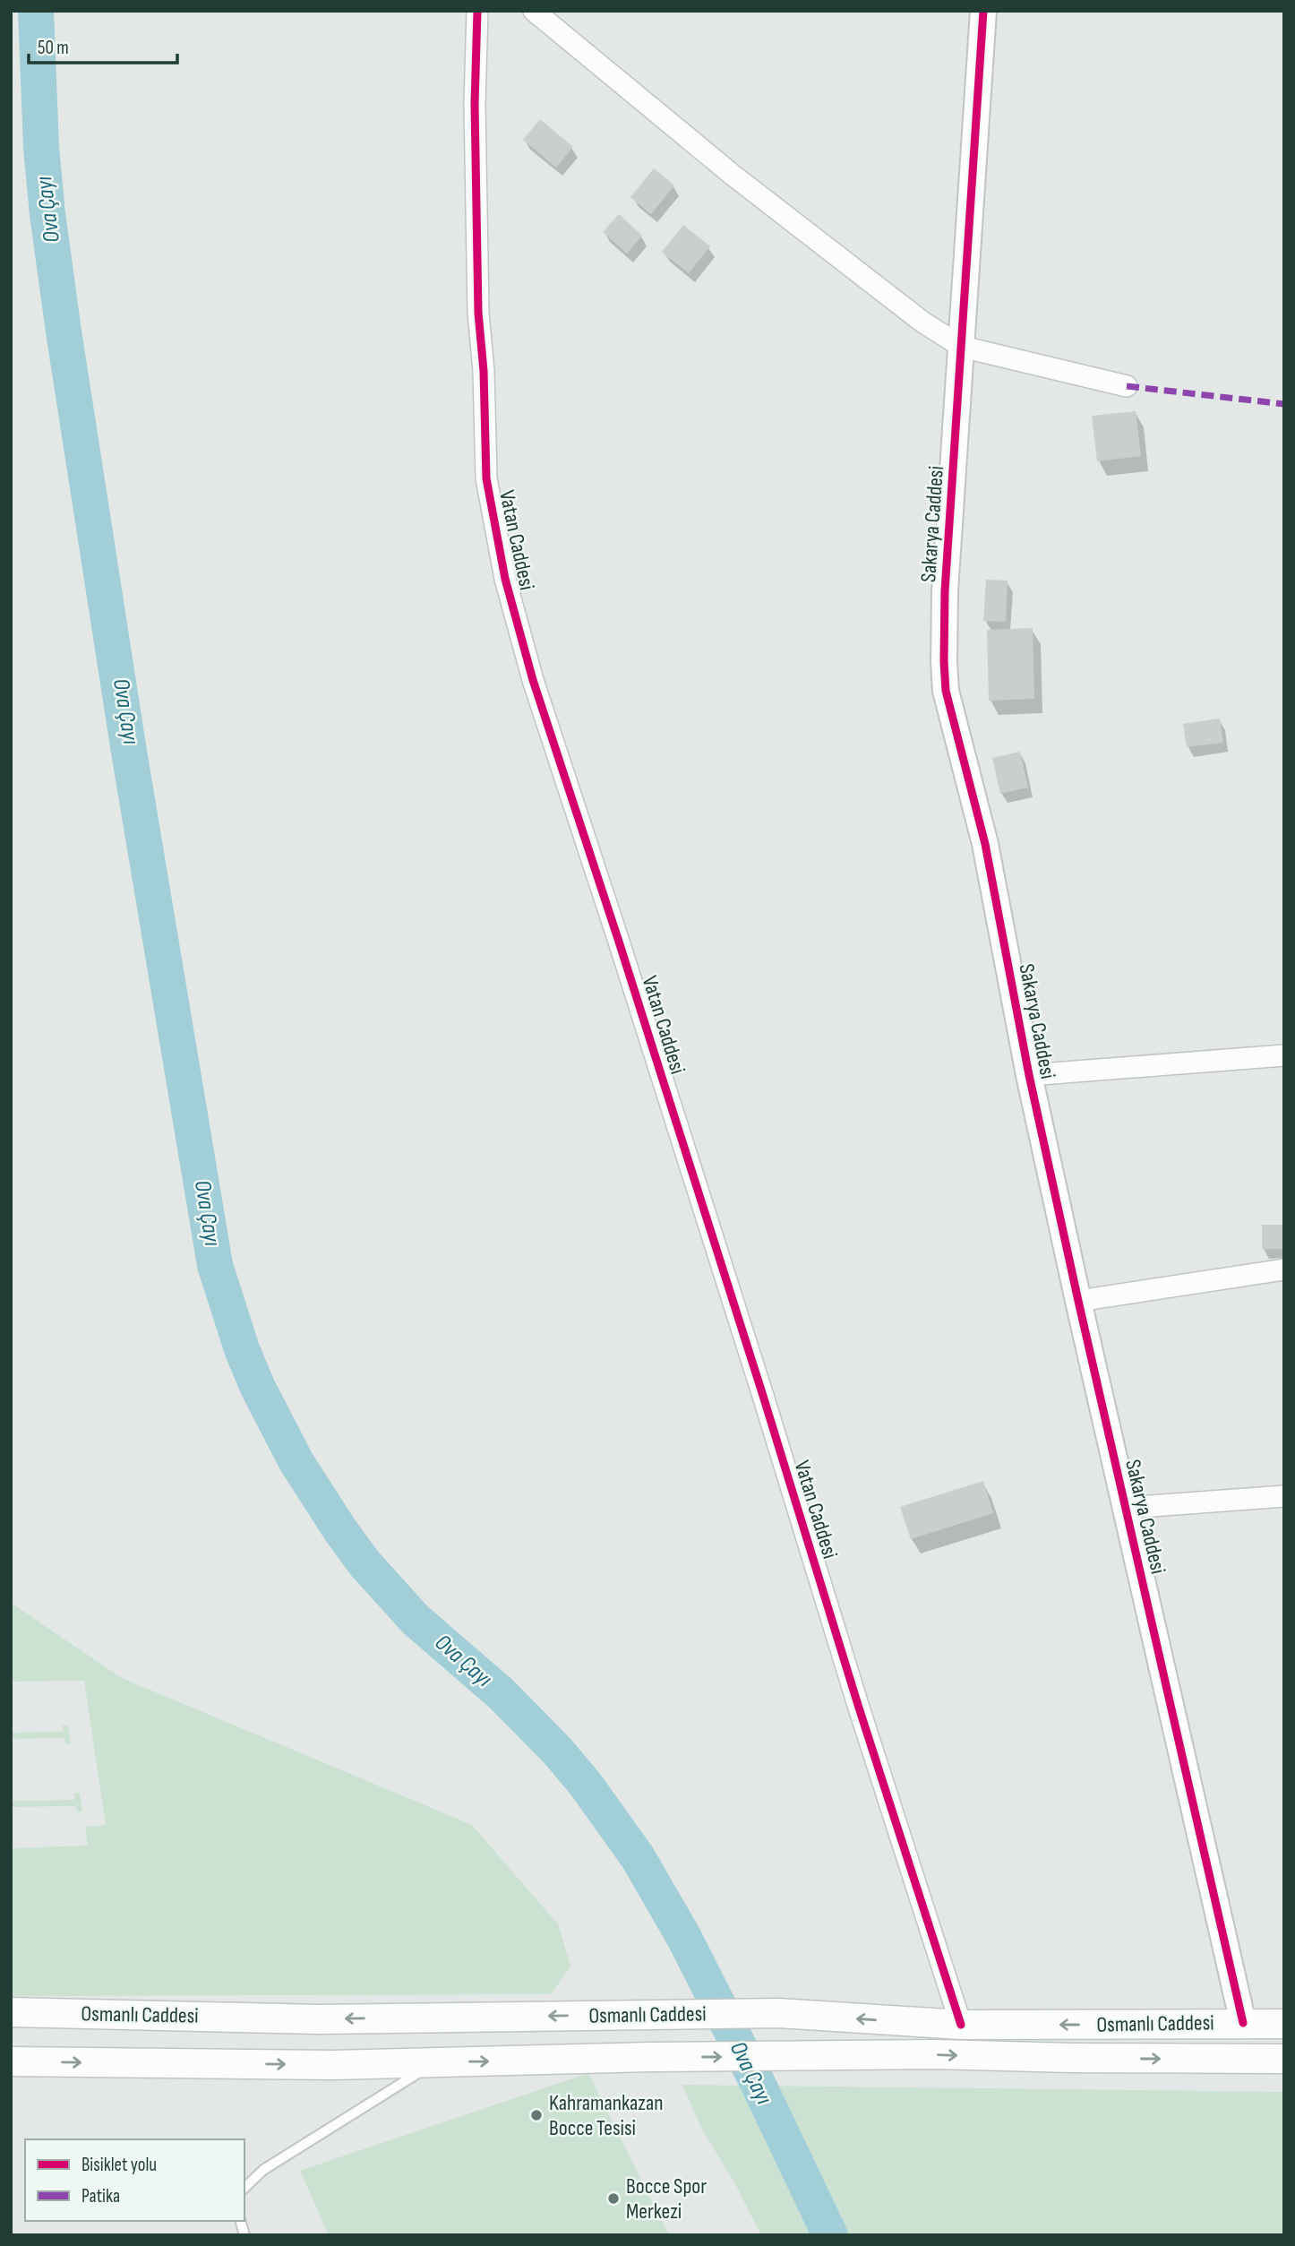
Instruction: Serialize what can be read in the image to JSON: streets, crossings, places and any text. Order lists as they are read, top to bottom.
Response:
{
  "streets": {
    "main road": ["Osmanlı Caddesi"],
    "street": ["Sakarya Caddesi", "Vatan Caddesi"]
  },
  "crossings": [
    ["Sakarya Caddesi", "Osmanlı Caddesi"],
    ["Vatan Caddesi", "Osmanlı Caddesi"]
  ],
  "water": ["Ova Çayı"],
  "places": ["Kahramankazan Bocce Tesisi", "Bocce Spor Merkezi"],
  "legend": ["Bisiklet yolu", "Patika"],
  "scale_bar": "50 m"
}
